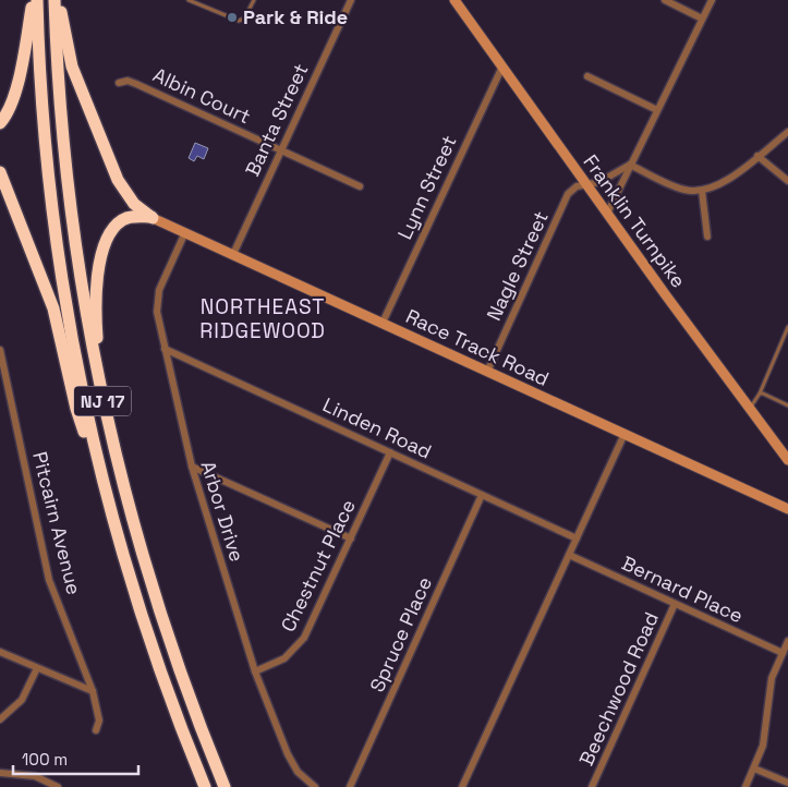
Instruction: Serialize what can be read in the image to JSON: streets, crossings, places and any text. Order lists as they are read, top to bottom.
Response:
{
  "streets": {
    "highway": ["NJ 17"],
    "street": [
      "Albin Court",
      "Banta Street",
      "Lynn Street",
      "Franklin Turnpike",
      "Nagle Street",
      "Race Track Road",
      "Linden Road",
      "Arbor Drive",
      "Pitcairn Avenue",
      "Chestnut Place",
      "Bernard Place",
      "Spruce Place",
      "Beechwood Road"
    ]
  },
  "crossings": [
    ["Albin Court", "Banta Street"],
    ["Banta Street", "Race Track Road"],
    ["Lynn Street", "Franklin Turnpike"],
    ["Lynn Street", "Race Track Road"],
    ["Franklin Turnpike", "Nagle Street"],
    ["Nagle Street", "Race Track Road"],
    ["Race Track Road", "Arbor Drive"],
    ["Linden Road", "Arbor Drive"],
    ["Linden Road", "Chestnut Place"],
    ["Linden Road", "Spruce Place"],
    ["Arbor Drive", "Chestnut Place"],
    ["Bernard Place", "Beechwood Road"]
  ],
  "districts": ["NORTHEAST RIDGEWOOD"],
  "places": ["Park & Ride"],
  "scale_bar": "100 m"
}
